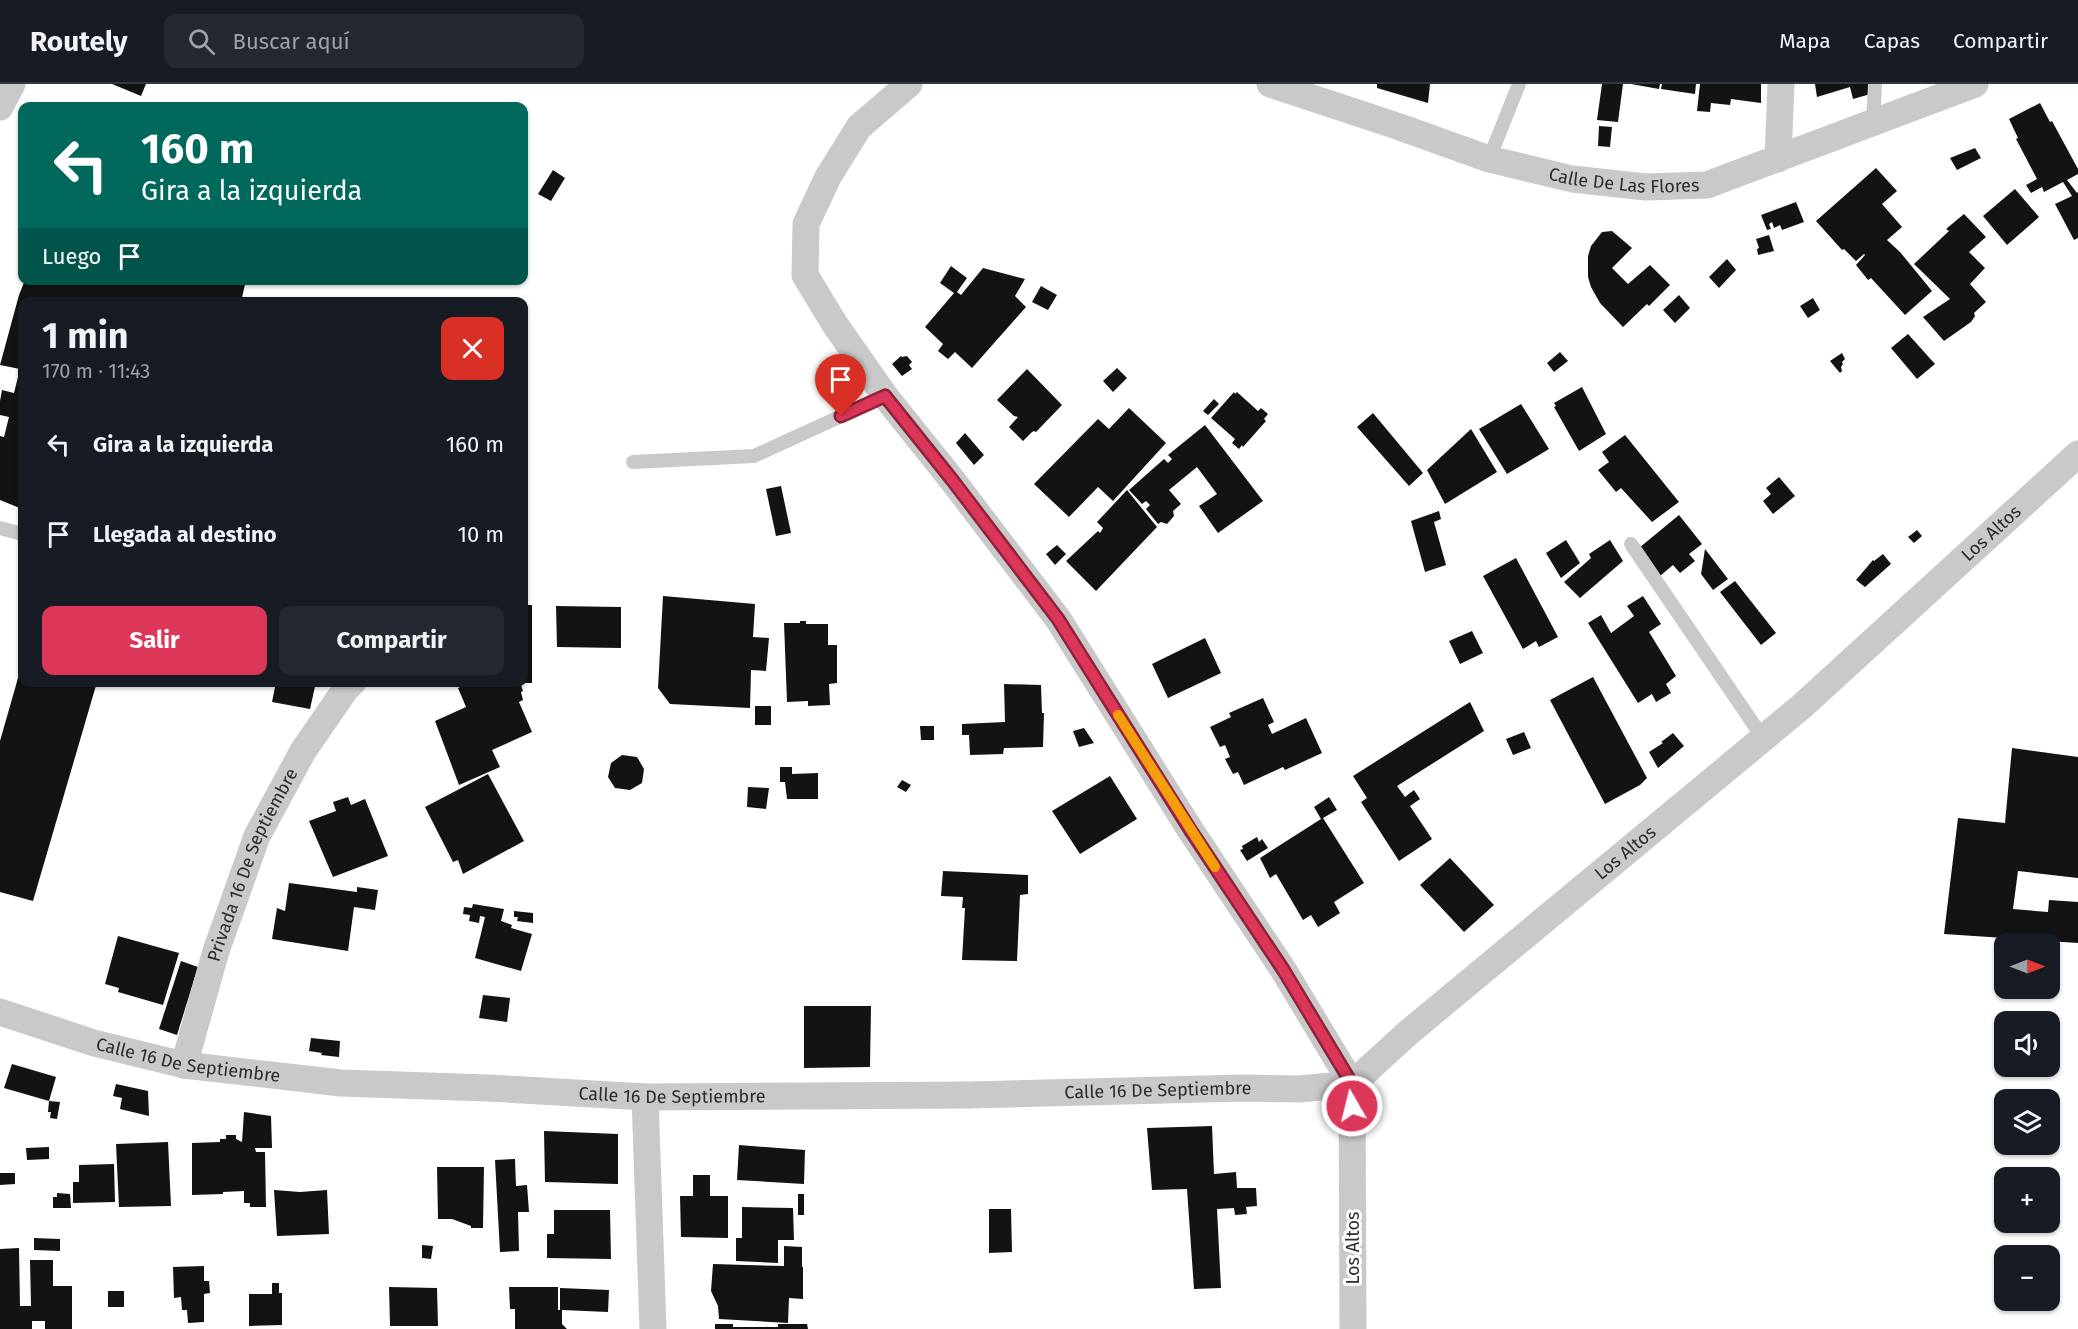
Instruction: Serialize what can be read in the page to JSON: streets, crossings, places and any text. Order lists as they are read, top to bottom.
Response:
{
  "streets": {
    "street": [
      "Calle De Las Flores",
      "Los Altos",
      "Privada 16 De Septiembre",
      "Calle 16 De Septiembre"
    ]
  },
  "crossings": [
    ["Los Altos", "Calle 16 De Septiembre"],
    ["Privada 16 De Septiembre", "Calle 16 De Septiembre"]
  ],
  "north": "right",
  "page": {
    "header": "Routely",
    "search": "Buscar aquí",
    "nav": ["Mapa", "Capas", "Compartir"],
    "turn": ["160 m", "Gira a la izquierda"],
    "then": "Luego",
    "heading": ["1 min", "170 m · 11:43"],
    "list": [
      {
        "name": "Gira a la izquierda",
        "value": "160 m"
      },
      {
        "name": "Llegada al destino",
        "value": "10 m"
      }
    ],
    "buttons": ["Salir", "Compartir"],
    "map_buttons": ["+", "−"]
  }
}
